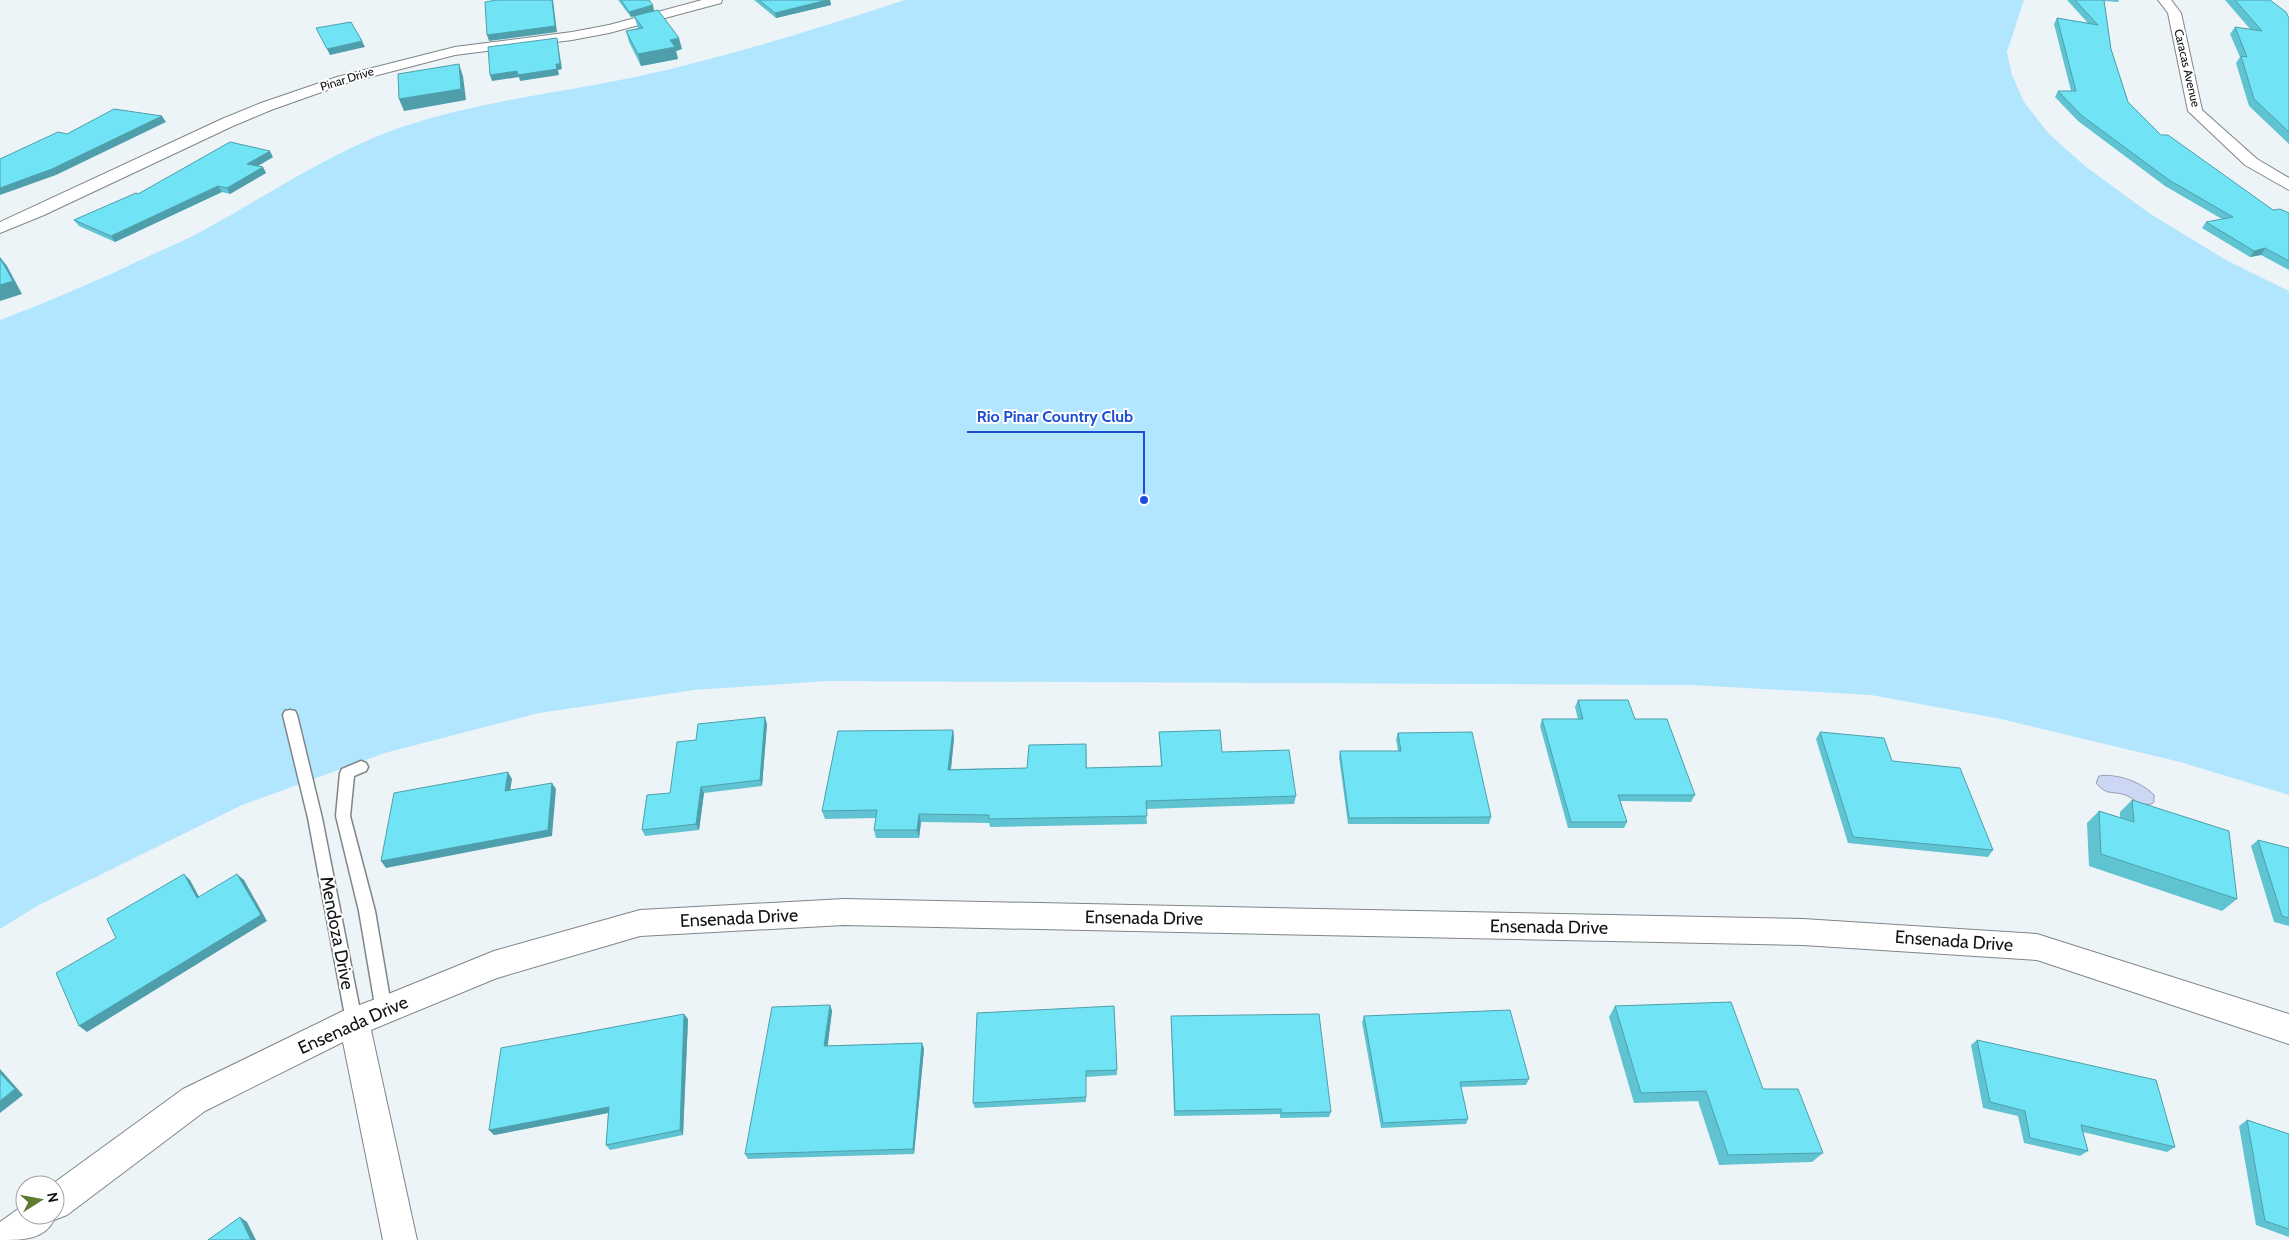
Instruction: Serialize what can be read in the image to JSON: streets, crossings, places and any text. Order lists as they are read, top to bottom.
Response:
{
  "streets": {
    "street": [
      "Caracas Avenue",
      "Pinar Drive",
      "Ensenada Drive",
      "Mendoza Drive"
    ]
  },
  "crossings": [
    ["Ensenada Drive", "Mendoza Drive"]
  ],
  "places": ["Rio Pinar Country Club"],
  "north": "right"
}
